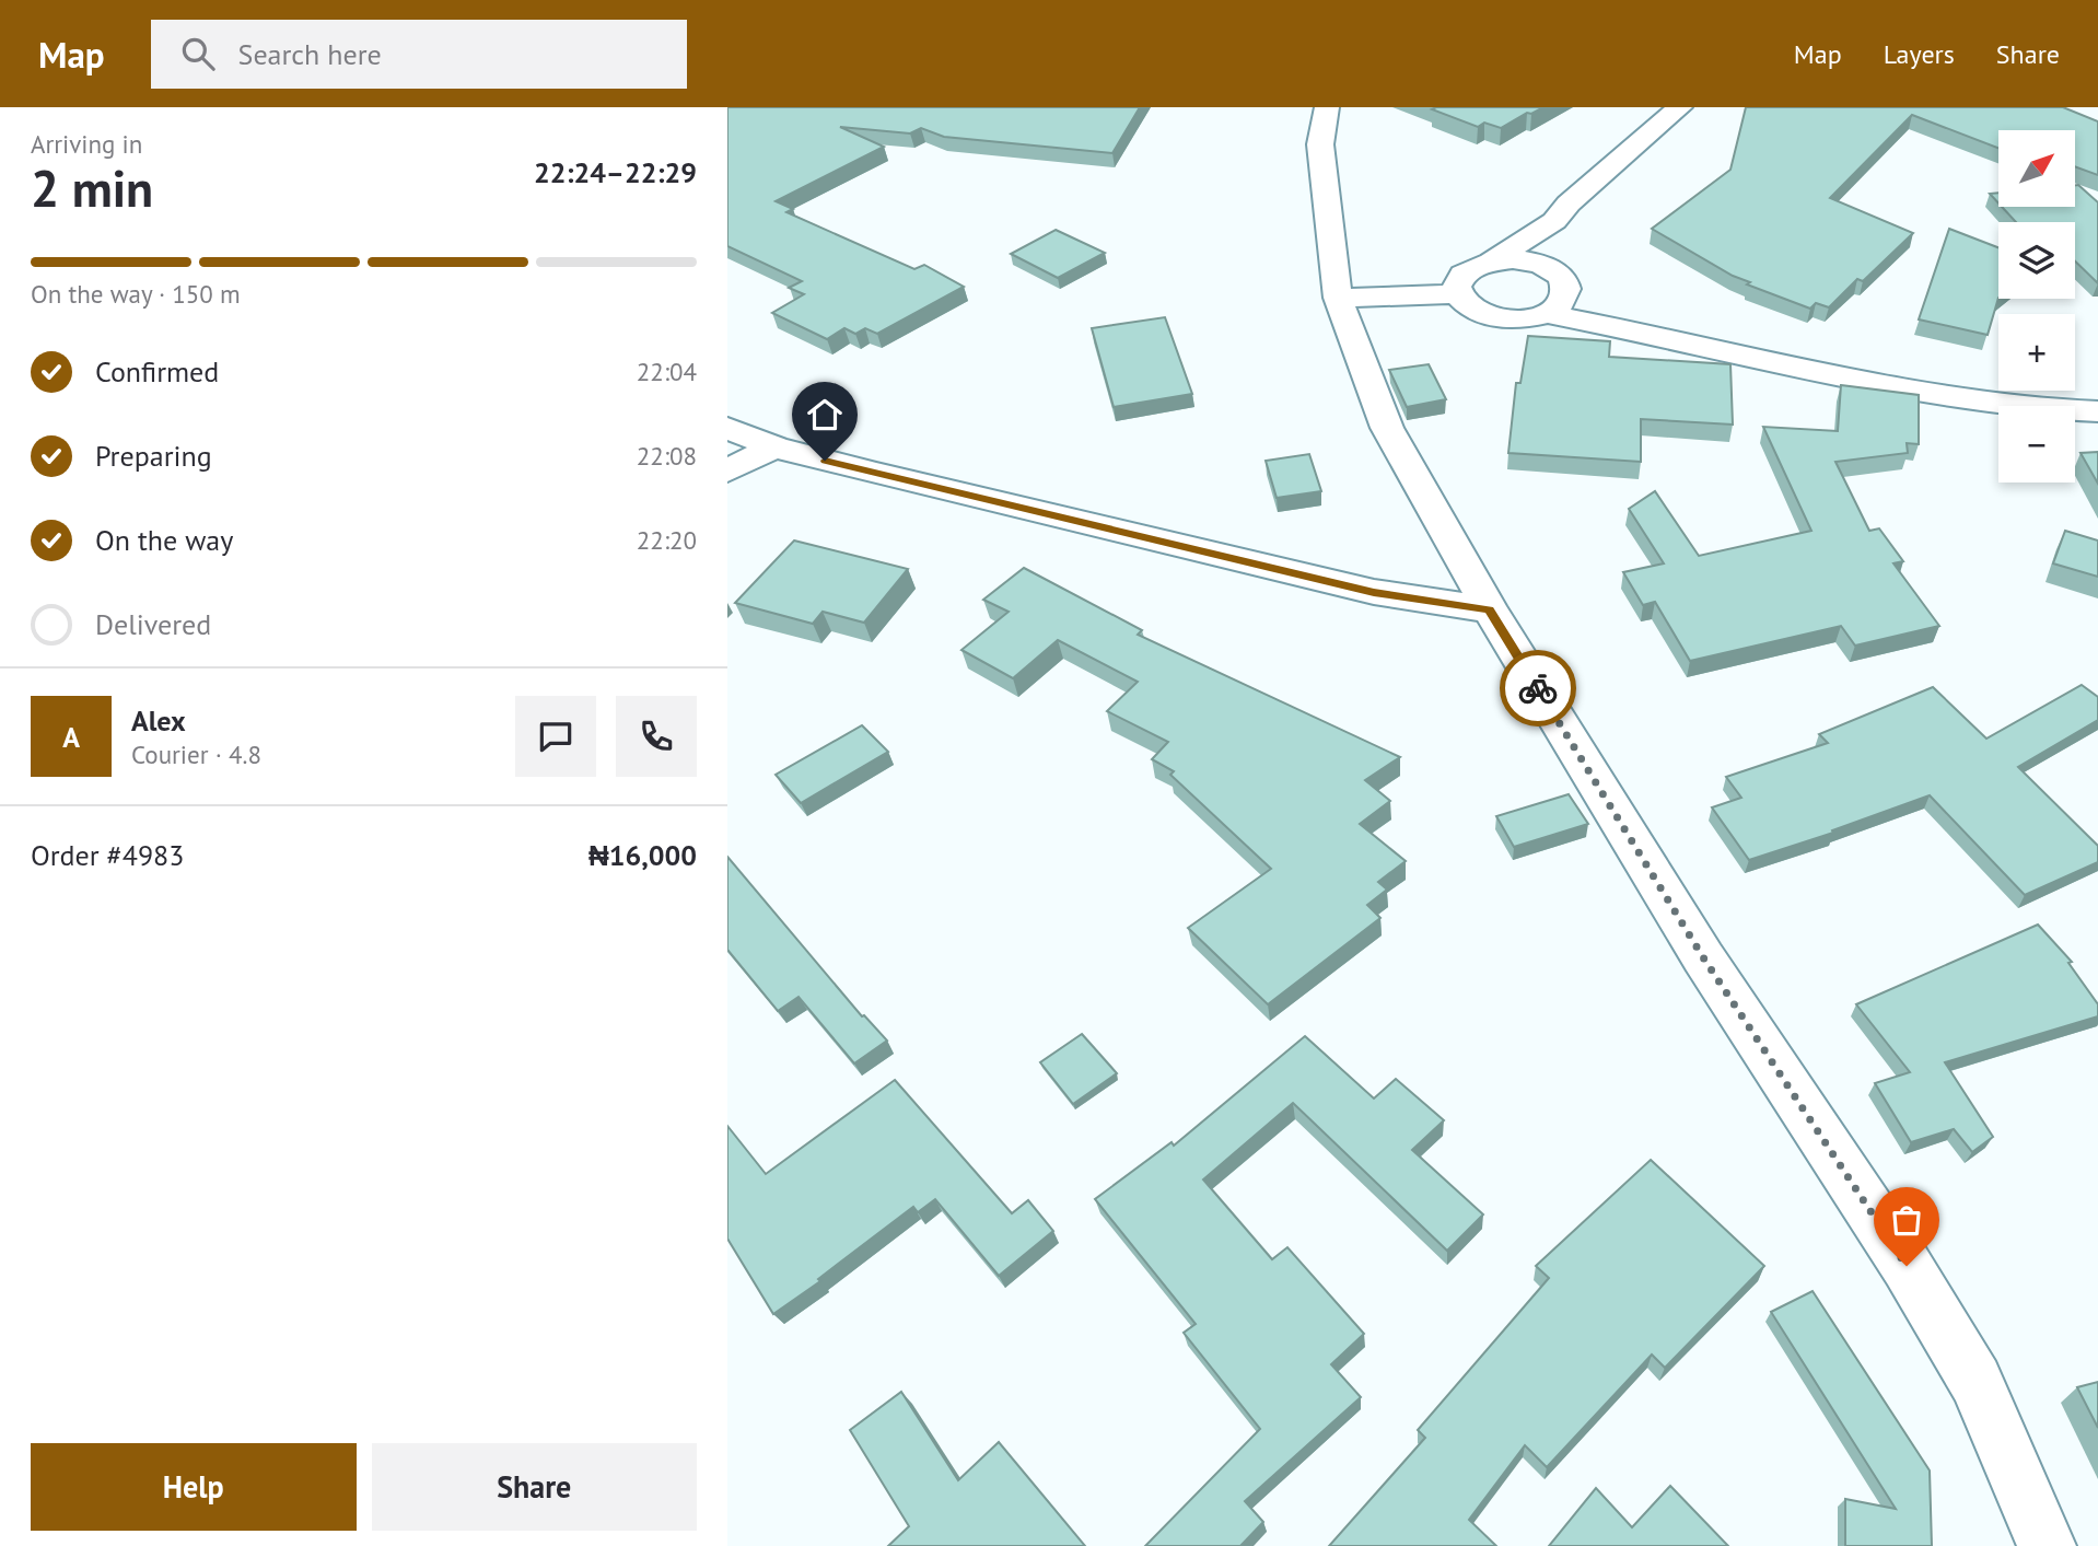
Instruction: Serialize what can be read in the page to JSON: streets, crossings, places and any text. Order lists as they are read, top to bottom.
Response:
{
  "north": "top right",
  "page": {
    "header": "Map",
    "search": "Search here",
    "nav": ["Map", "Layers", "Share"],
    "heading": ["2 min", "Arriving in", "22:24–22:29"],
    "panel": [
      "Alex",
      "Courier · 4.8",
      "Order #4983",
      "₦16,000"
    ],
    "map_buttons": ["+", "−"],
    "bar": "On the way · 150 m",
    "list": [
      ["Confirmed", "22:04"],
      ["Preparing", "22:08"],
      ["On the way", "22:20"],
      "Delivered"
    ],
    "round": "A",
    "buttons": ["Help", "Share"]
  }
}
